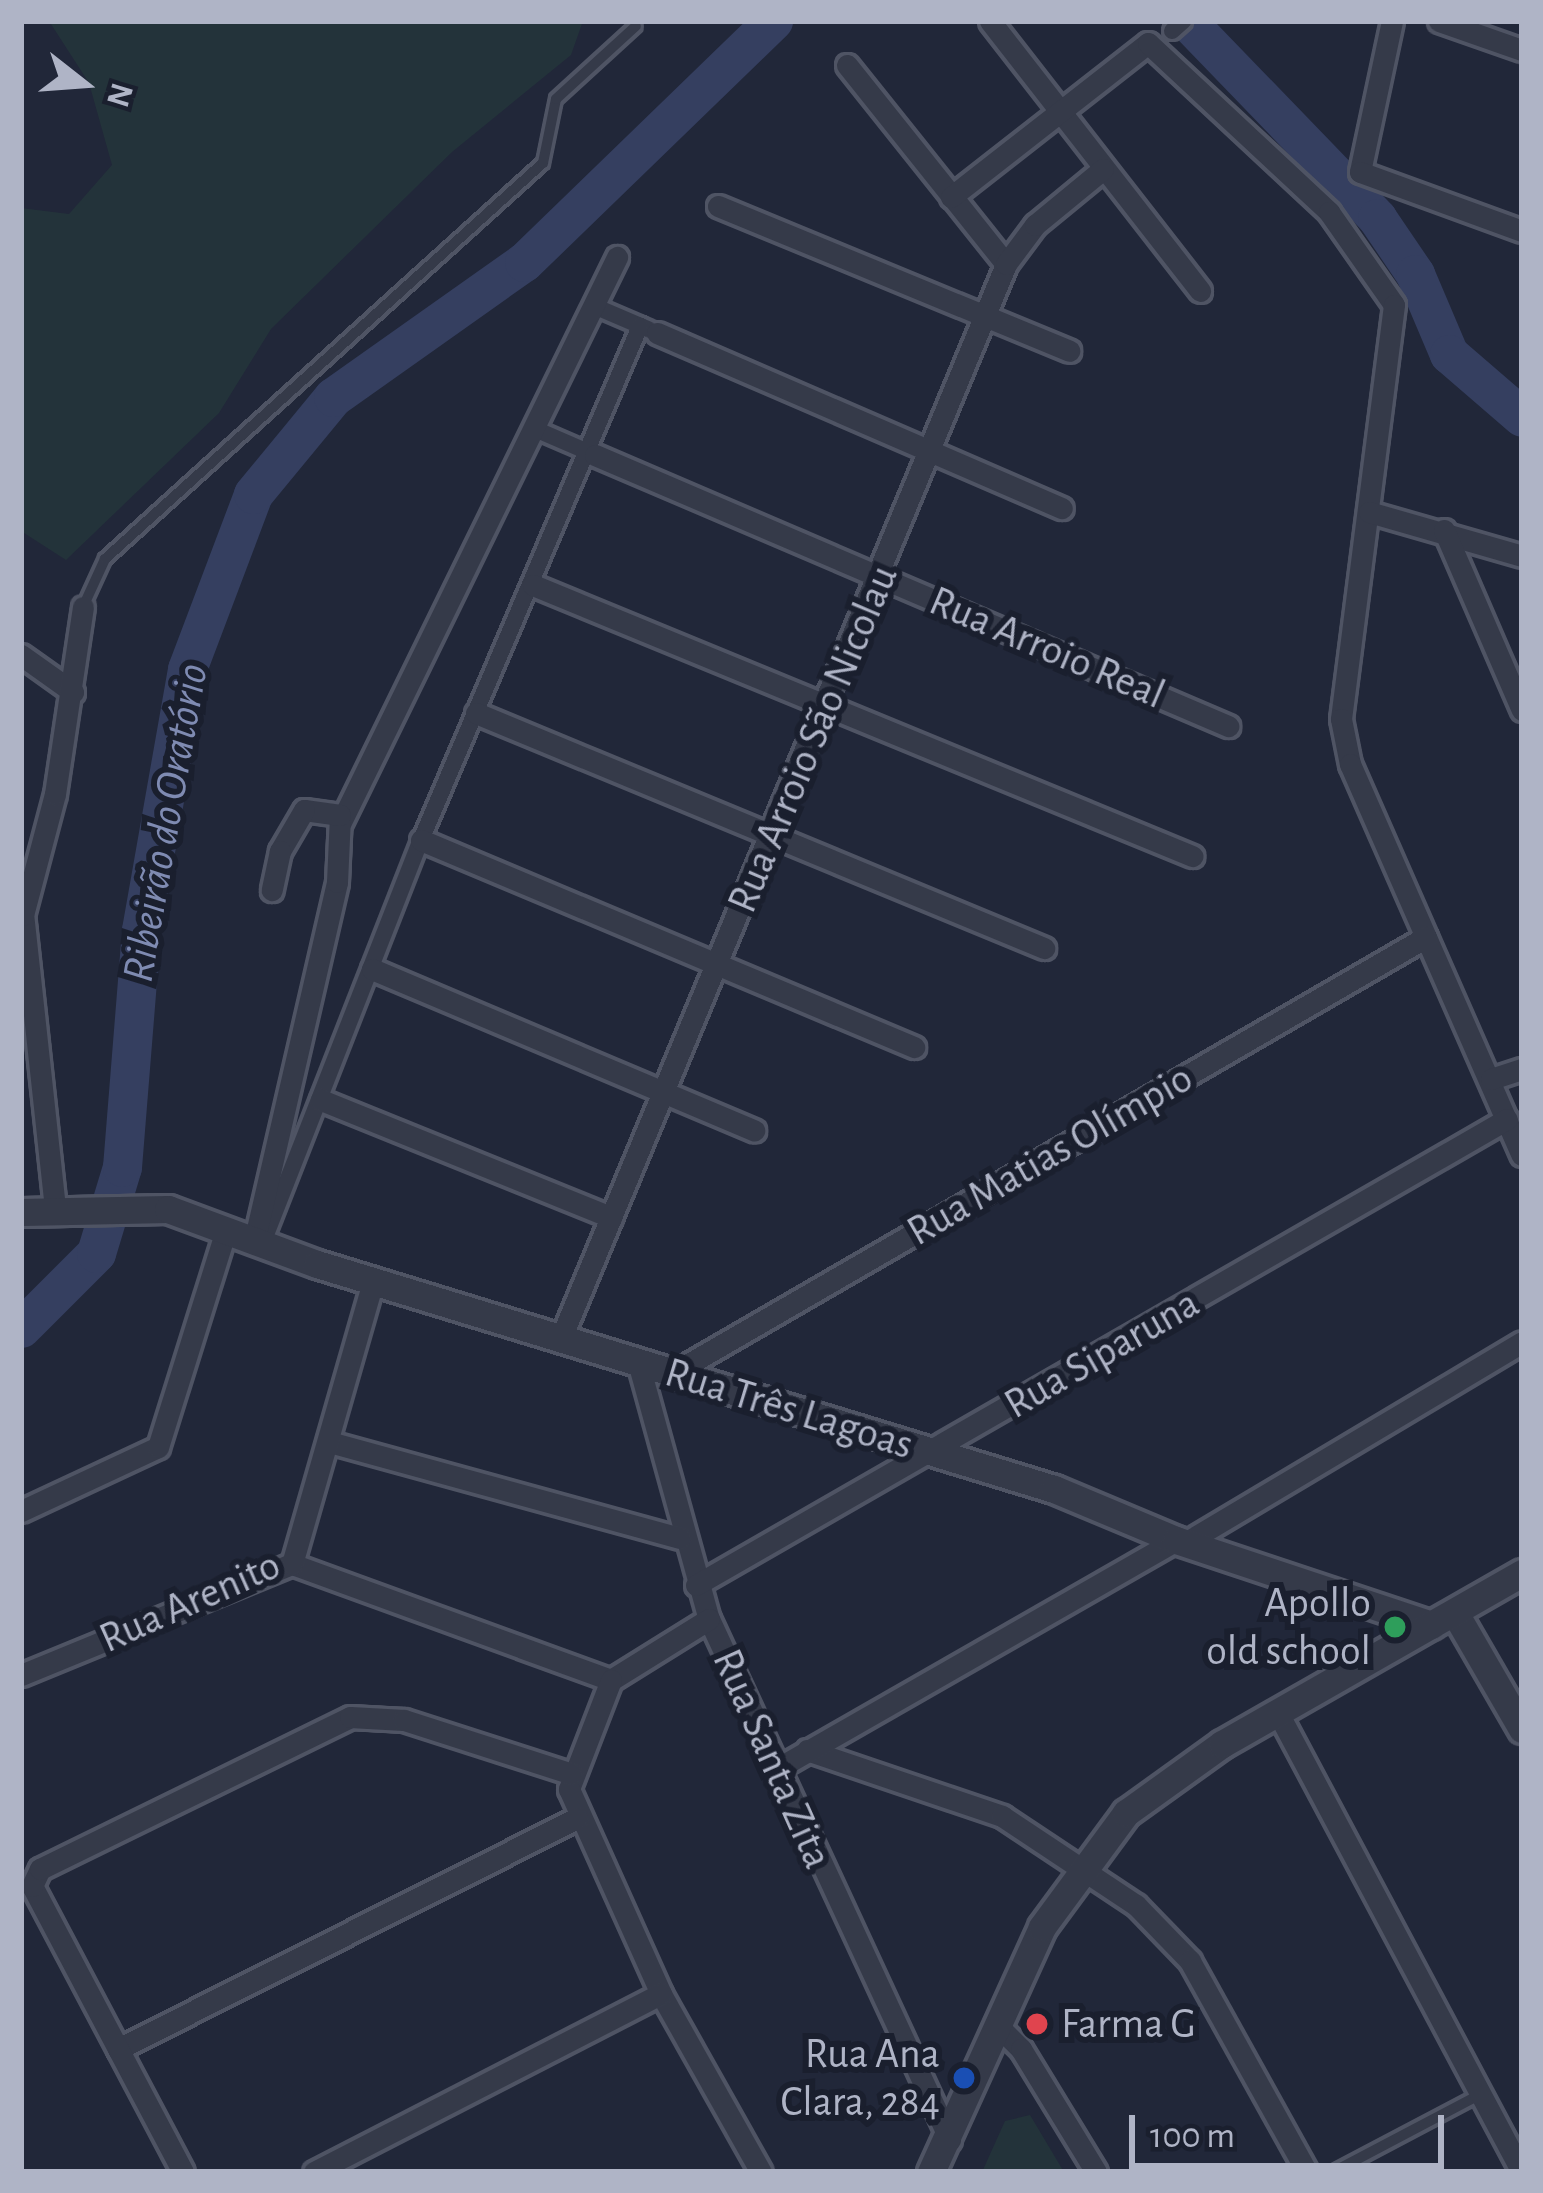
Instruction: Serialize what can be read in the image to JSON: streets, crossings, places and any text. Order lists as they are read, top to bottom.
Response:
{
  "streets": {
    "street": [
      "Rua Arroio Real",
      "Rua Arroio São Nicolau",
      "Rua Matias Olímpio",
      "Rua Siparuna",
      "Rua Três Lagoas",
      "Rua Arenito",
      "Rua Santa Zita"
    ]
  },
  "crossings": [
    ["Rua Arroio Real", "Rua Arroio São Nicolau"],
    ["Rua Arroio São Nicolau", "Rua Três Lagoas"],
    ["Rua Matias Olímpio", "Rua Três Lagoas"],
    ["Rua Siparuna", "Rua Três Lagoas"],
    ["Rua Siparuna", "Rua Santa Zita"],
    ["Rua Três Lagoas", "Rua Arenito"],
    ["Rua Três Lagoas", "Rua Santa Zita"]
  ],
  "water": ["Ribeirão do Oratório"],
  "places": ["Apollo old school", "Farma G", "Rua Ana Clara, 284"],
  "scale_bar": "100 m",
  "north": "right"
}
